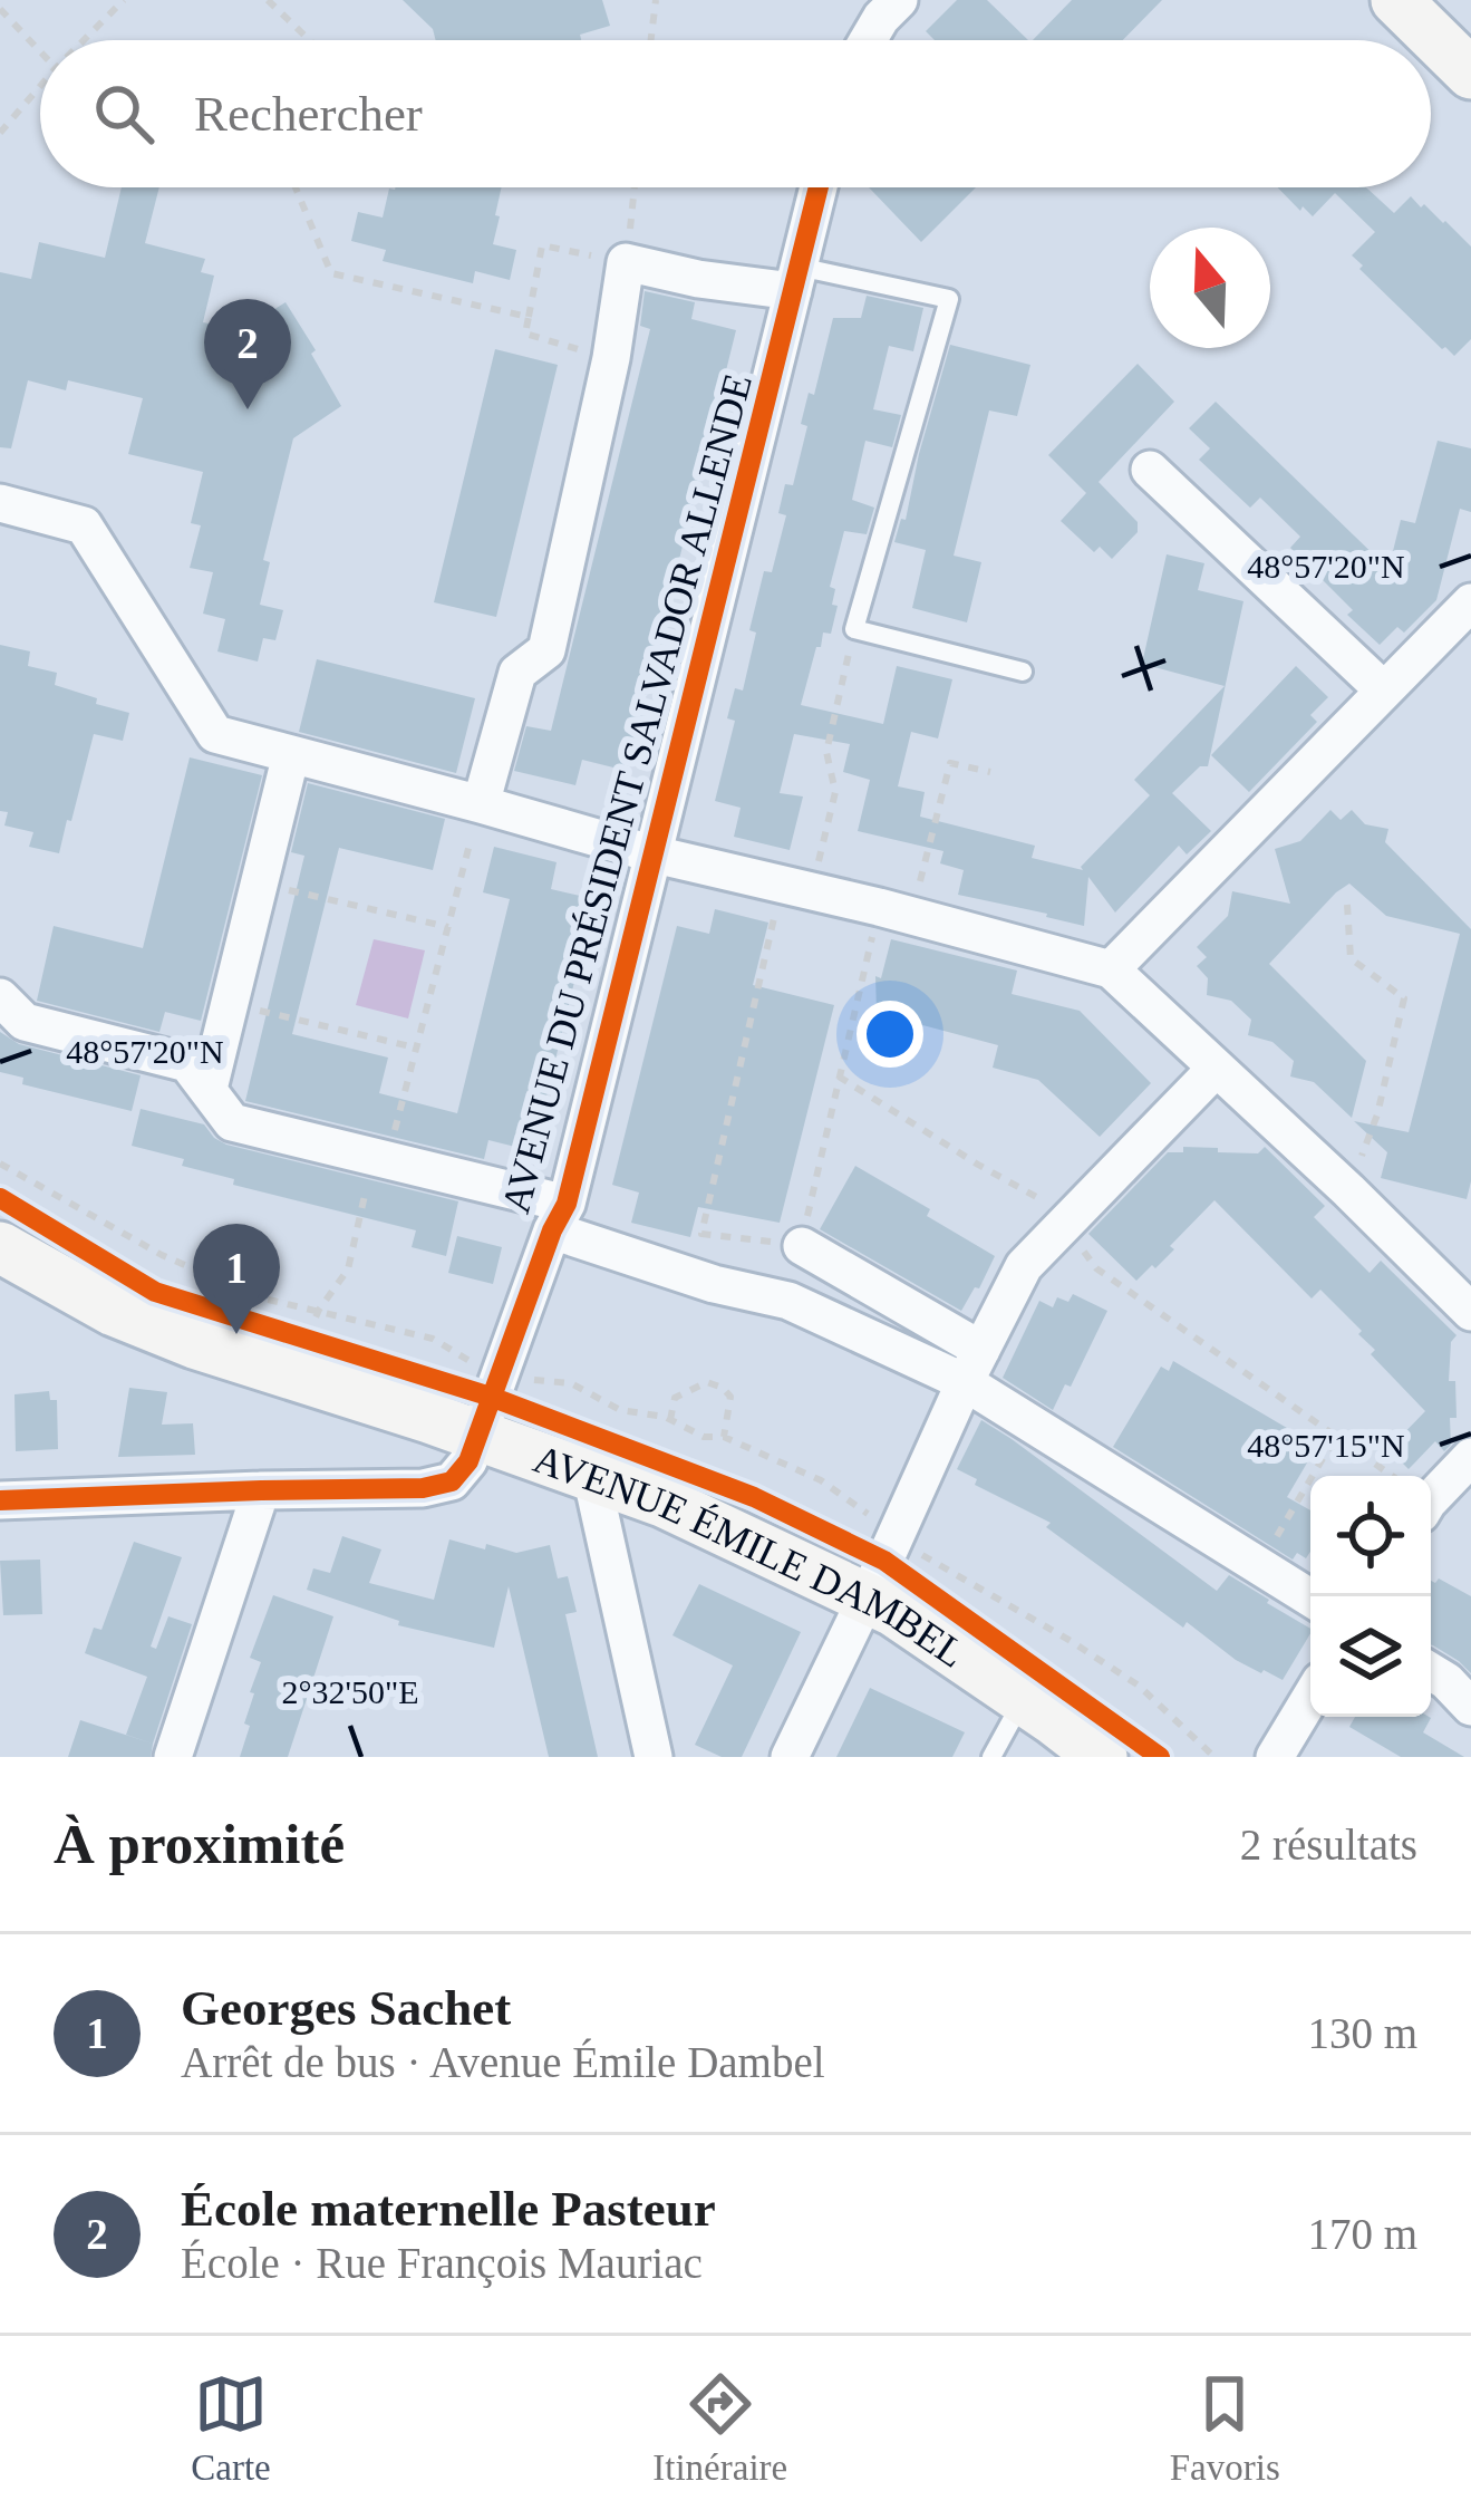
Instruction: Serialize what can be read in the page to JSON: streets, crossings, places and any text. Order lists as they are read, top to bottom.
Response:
{
  "streets": {
    "street": ["AVENUE DU PRÉSIDENT SALVADOR ALLENDE", "AVENUE ÉMILE DAMBEL"]
  },
  "crossings": [
    ["AVENUE DU PRÉSIDENT SALVADOR ALLENDE", "AVENUE ÉMILE DAMBEL"]
  ],
  "north": "top",
  "page": {
    "search": "Rechercher",
    "pins": ["2", "1"],
    "heading": ["À proximité", "2 résultats"],
    "list": [
      {
        "mark": "1",
        "name": "Georges Sachet",
        "note": "Arrêt de bus · Avenue Émile Dambel",
        "value": "130 m"
      },
      {
        "mark": "2",
        "name": "École maternelle Pasteur",
        "note": "École · Rue François Mauriac",
        "value": "170 m"
      }
    ],
    "nav": ["Carte", "Itinéraire", "Favoris"]
  },
  "coordinates": ["48°57'20\"N", "48°57'15\"N", "2°32'50\"E"]
}
